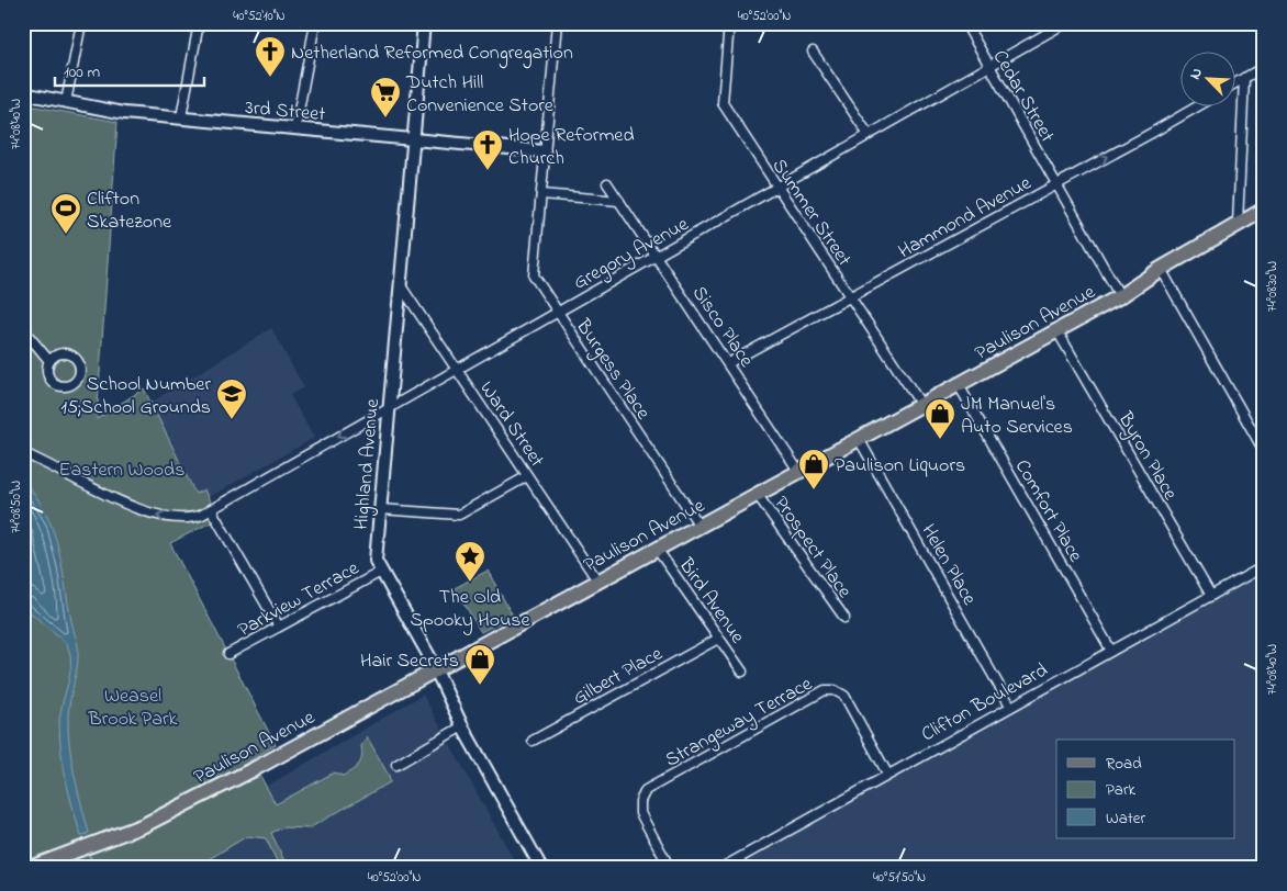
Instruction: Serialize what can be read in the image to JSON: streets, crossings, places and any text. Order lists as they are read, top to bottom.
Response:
{
  "streets": {
    "main road": ["Paulison Avenue"],
    "street": [
      "Cedar Street",
      "3rd Street",
      "Summer Street",
      "Hammond Avenue",
      "Gregory Avenue",
      "Sisco Place",
      "Burgess Place",
      "Ward Street",
      "Byron Place",
      "Highland Avenue",
      "Comfort Place",
      "Prospect Place",
      "Helen Place",
      "Parkview Terrace",
      "Bird Avenue",
      "Gilbert Place",
      "Clifton Boulevard",
      "Strangeway Terrace"
    ]
  },
  "crossings": [
    ["Cedar Street", "Hammond Avenue"],
    ["Cedar Street", "Gregory Avenue"],
    ["Cedar Street", "Paulison Avenue"],
    ["3rd Street", "Burgess Place"],
    ["3rd Street", "Highland Avenue"],
    ["Summer Street", "Hammond Avenue"],
    ["Summer Street", "Gregory Avenue"],
    ["Summer Street", "Paulison Avenue"],
    ["Hammond Avenue", "Sisco Place"],
    ["Gregory Avenue", "Sisco Place"],
    ["Gregory Avenue", "Burgess Place"],
    ["Gregory Avenue", "Ward Street"],
    ["Gregory Avenue", "Highland Avenue"],
    ["Paulison Avenue", "Sisco Place"],
    ["Paulison Avenue", "Burgess Place"],
    ["Paulison Avenue", "Ward Street"],
    ["Paulison Avenue", "Byron Place"],
    ["Paulison Avenue", "Highland Avenue"],
    ["Paulison Avenue", "Comfort Place"],
    ["Paulison Avenue", "Prospect Place"],
    ["Paulison Avenue", "Helen Place"],
    ["Paulison Avenue", "Bird Avenue"],
    ["Ward Street", "Highland Avenue"],
    ["Byron Place", "Clifton Boulevard"],
    ["Highland Avenue", "Parkview Terrace"],
    ["Comfort Place", "Clifton Boulevard"],
    ["Helen Place", "Clifton Boulevard"],
    ["Bird Avenue", "Gilbert Place"],
    ["Clifton Boulevard", "Strangeway Terrace"]
  ],
  "parks": ["Eastern Woods", "Weasel Brook Park"],
  "places": {
    "church": ["Netherland Reformed Congregation", "Hope Reformed Church"],
    "supermarket": ["Dutch Hill Convenience Store"],
    "sports": ["Clifton Skatezone"],
    "school or university": ["School Number 15;School Grounds"],
    "shop": ["JM Manuel's Auto Services", "Paulison Liquors", "Hair Secrets"],
    "place": ["The Old Spooky House"]
  },
  "legend": ["Road", "Park", "Water"],
  "scale_bar": "100 m",
  "north": "top left",
  "coordinates": [
    "40°52'10\"N",
    "40°52'00\"N",
    "74°08'40\"W",
    "74°08'30\"W",
    "74°08'50\"W",
    "40°51'50\"N"
  ]
}
